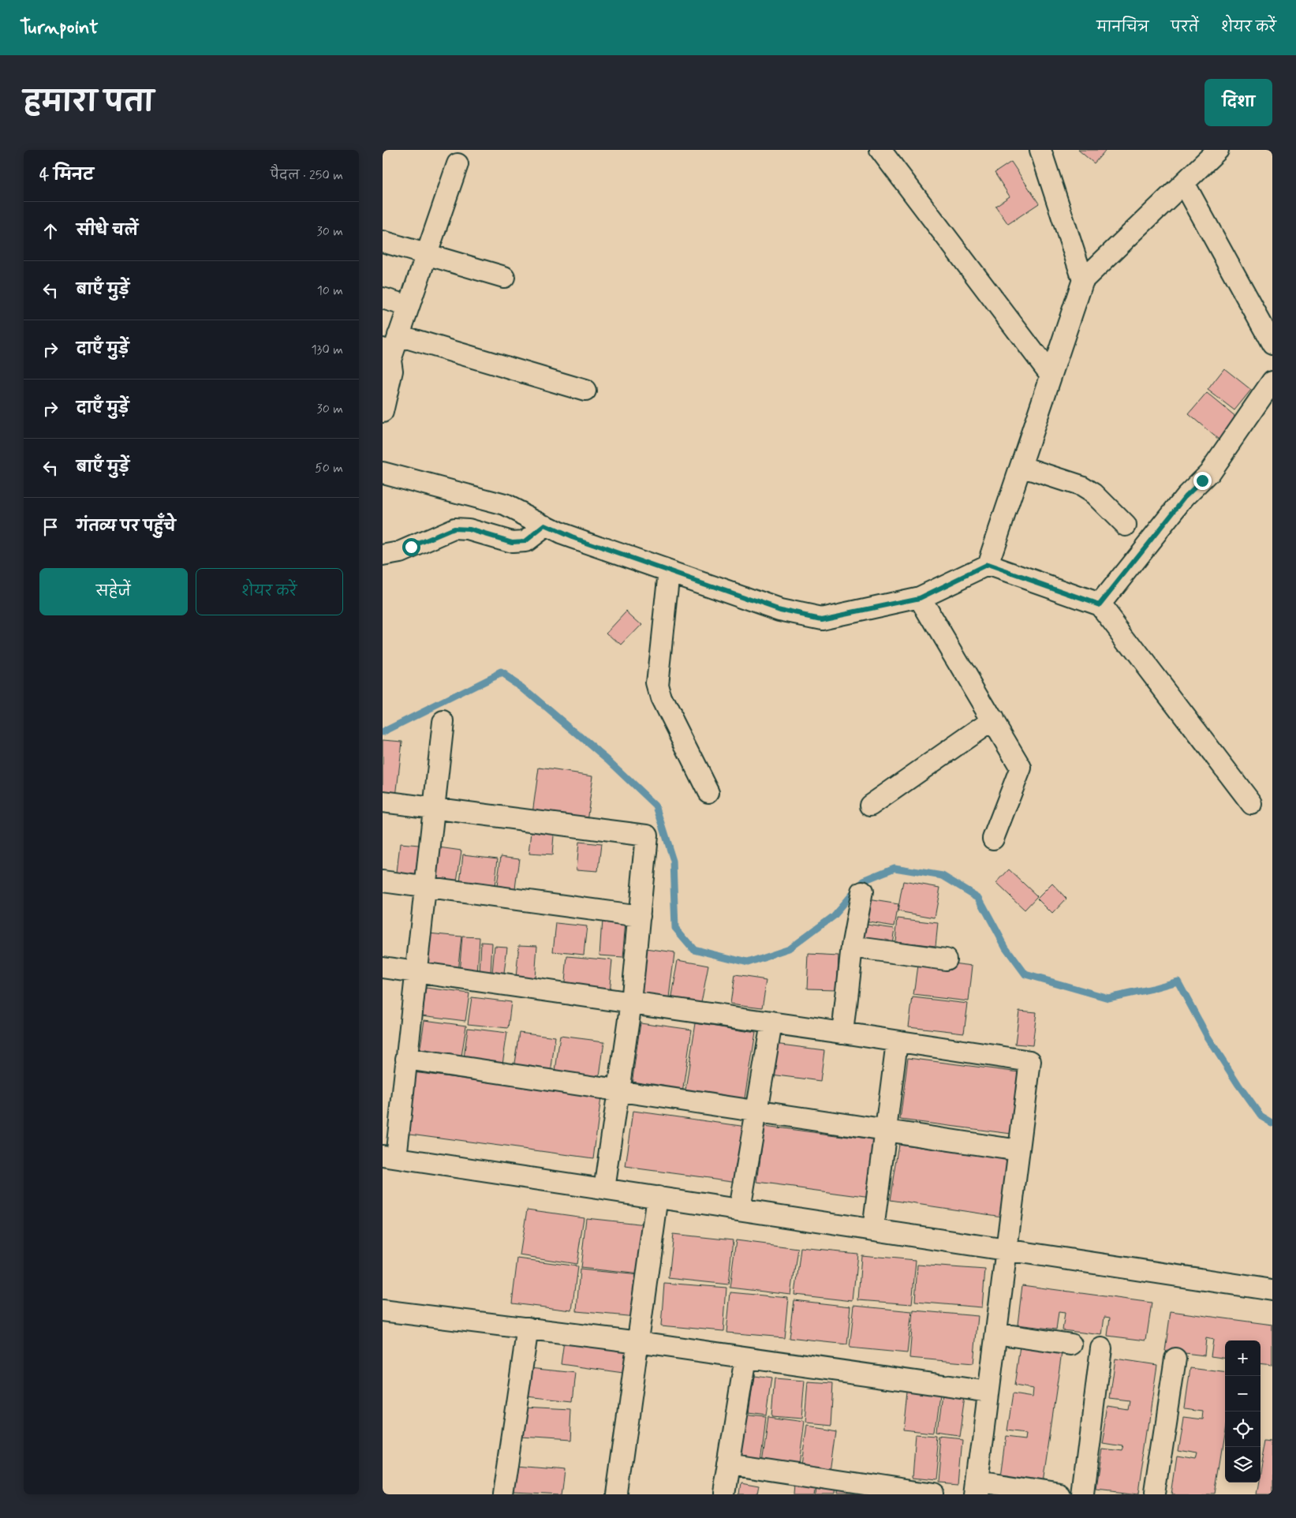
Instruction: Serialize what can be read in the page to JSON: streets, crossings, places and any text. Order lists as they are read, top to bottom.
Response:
{
  "page": {
    "header": "Turnpoint",
    "nav": ["मानचित्र", "परतें", "शेयर करें"],
    "title": "हमारा पता",
    "buttons": [
      "दिशा",
      ["सहेजें", "शेयर करें"]
    ],
    "heading": ["4 मिनट", "पैदल · 250 m"],
    "list": [
      ["सीधे चलें", "30 m"],
      ["बाएँ मुड़ें", "10 m"],
      ["दाएँ मुड़ें", "130 m"],
      ["दाएँ मुड़ें", "30 m"],
      ["बाएँ मुड़ें", "50 m"],
      "गंतव्य पर पहुँचे"
    ],
    "map_buttons": ["+", "−"]
  }
}
